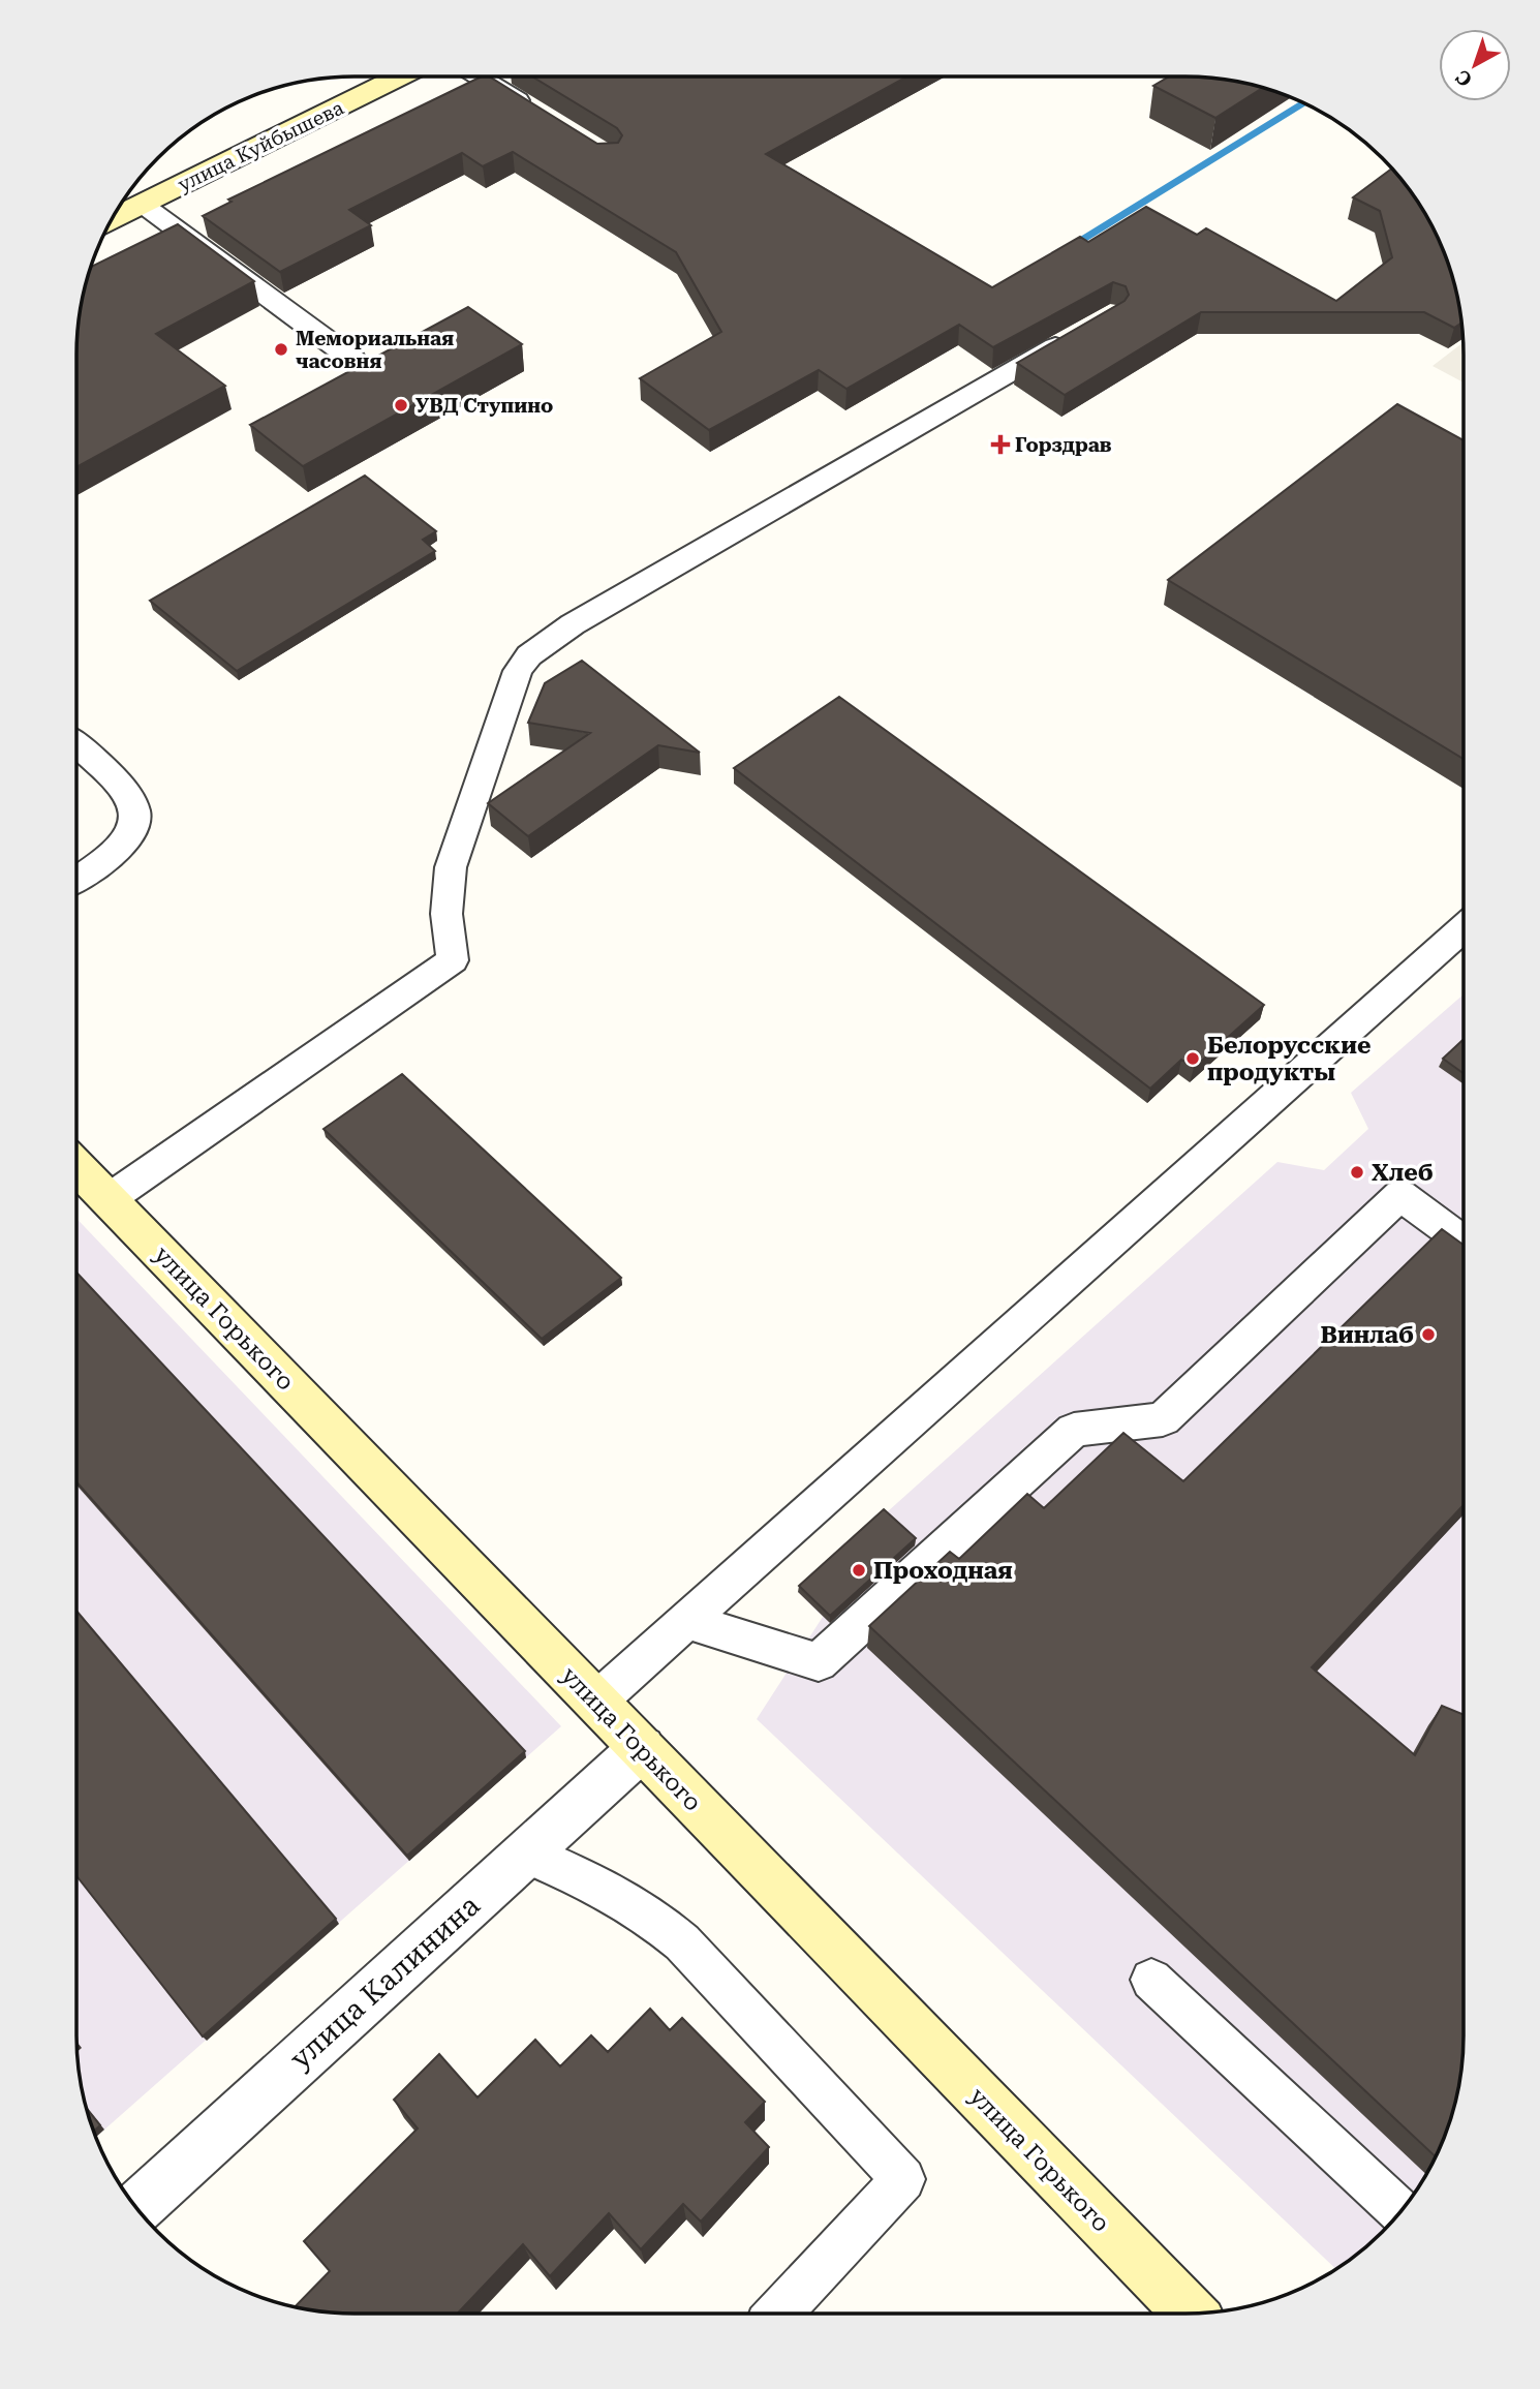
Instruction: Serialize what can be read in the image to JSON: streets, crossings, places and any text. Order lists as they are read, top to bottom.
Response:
{
  "streets": {
    "street": ["улица Куйбышева", "улица Горького", "улица Калинина"]
  },
  "crossings": [
    ["улица Горького", "улица Калинина"]
  ],
  "places": {
    "other": [
      "Мемориальная часовня",
      "УВД Ступино",
      "Белорусские продукты",
      "Хлеб",
      "Винлаб",
      "Проходная"
    ],
    "health": ["Горздрав"]
  },
  "north": "bottom left"
}
